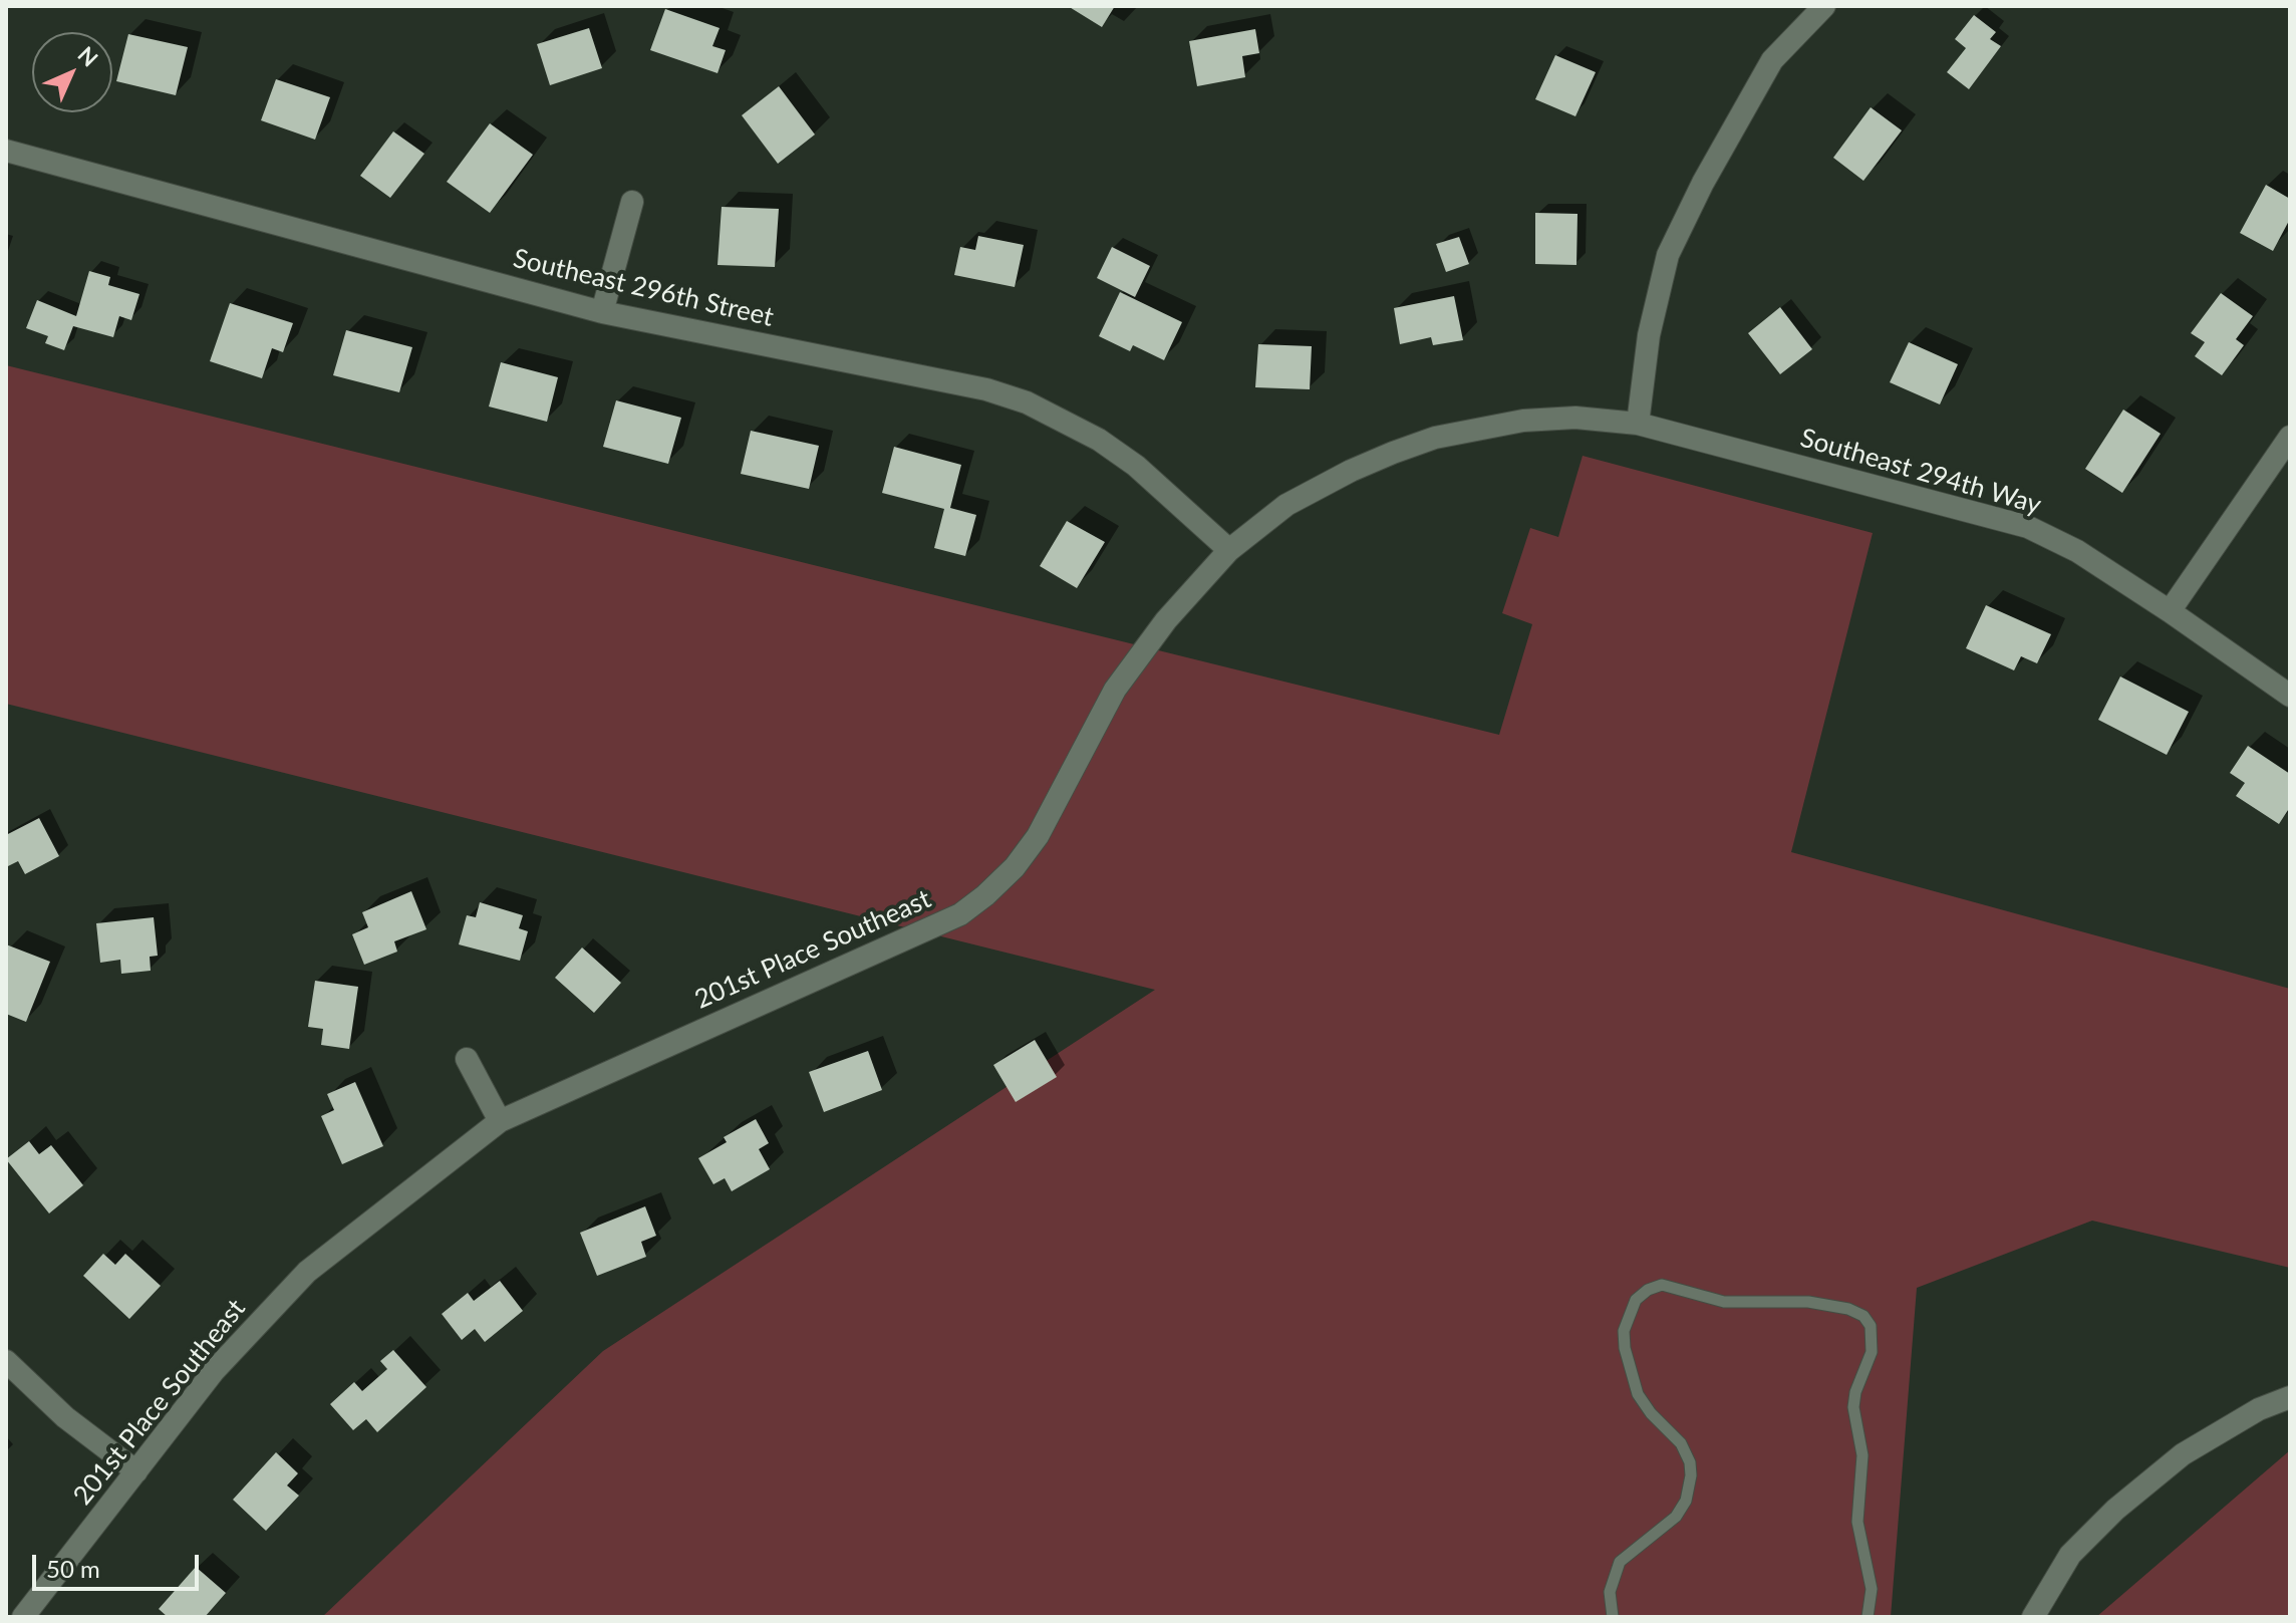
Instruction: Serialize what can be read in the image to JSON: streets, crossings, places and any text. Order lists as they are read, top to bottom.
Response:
{
  "streets": {
    "street": ["Southeast 296th Street", "Southeast 294th Way", "201st Place Southeast"]
  },
  "crossings": [
    ["Southeast 296th Street", "201st Place Southeast"],
    ["Southeast 294th Way", "201st Place Southeast"]
  ],
  "scale_bar": "50 m",
  "north": "top right"
}
